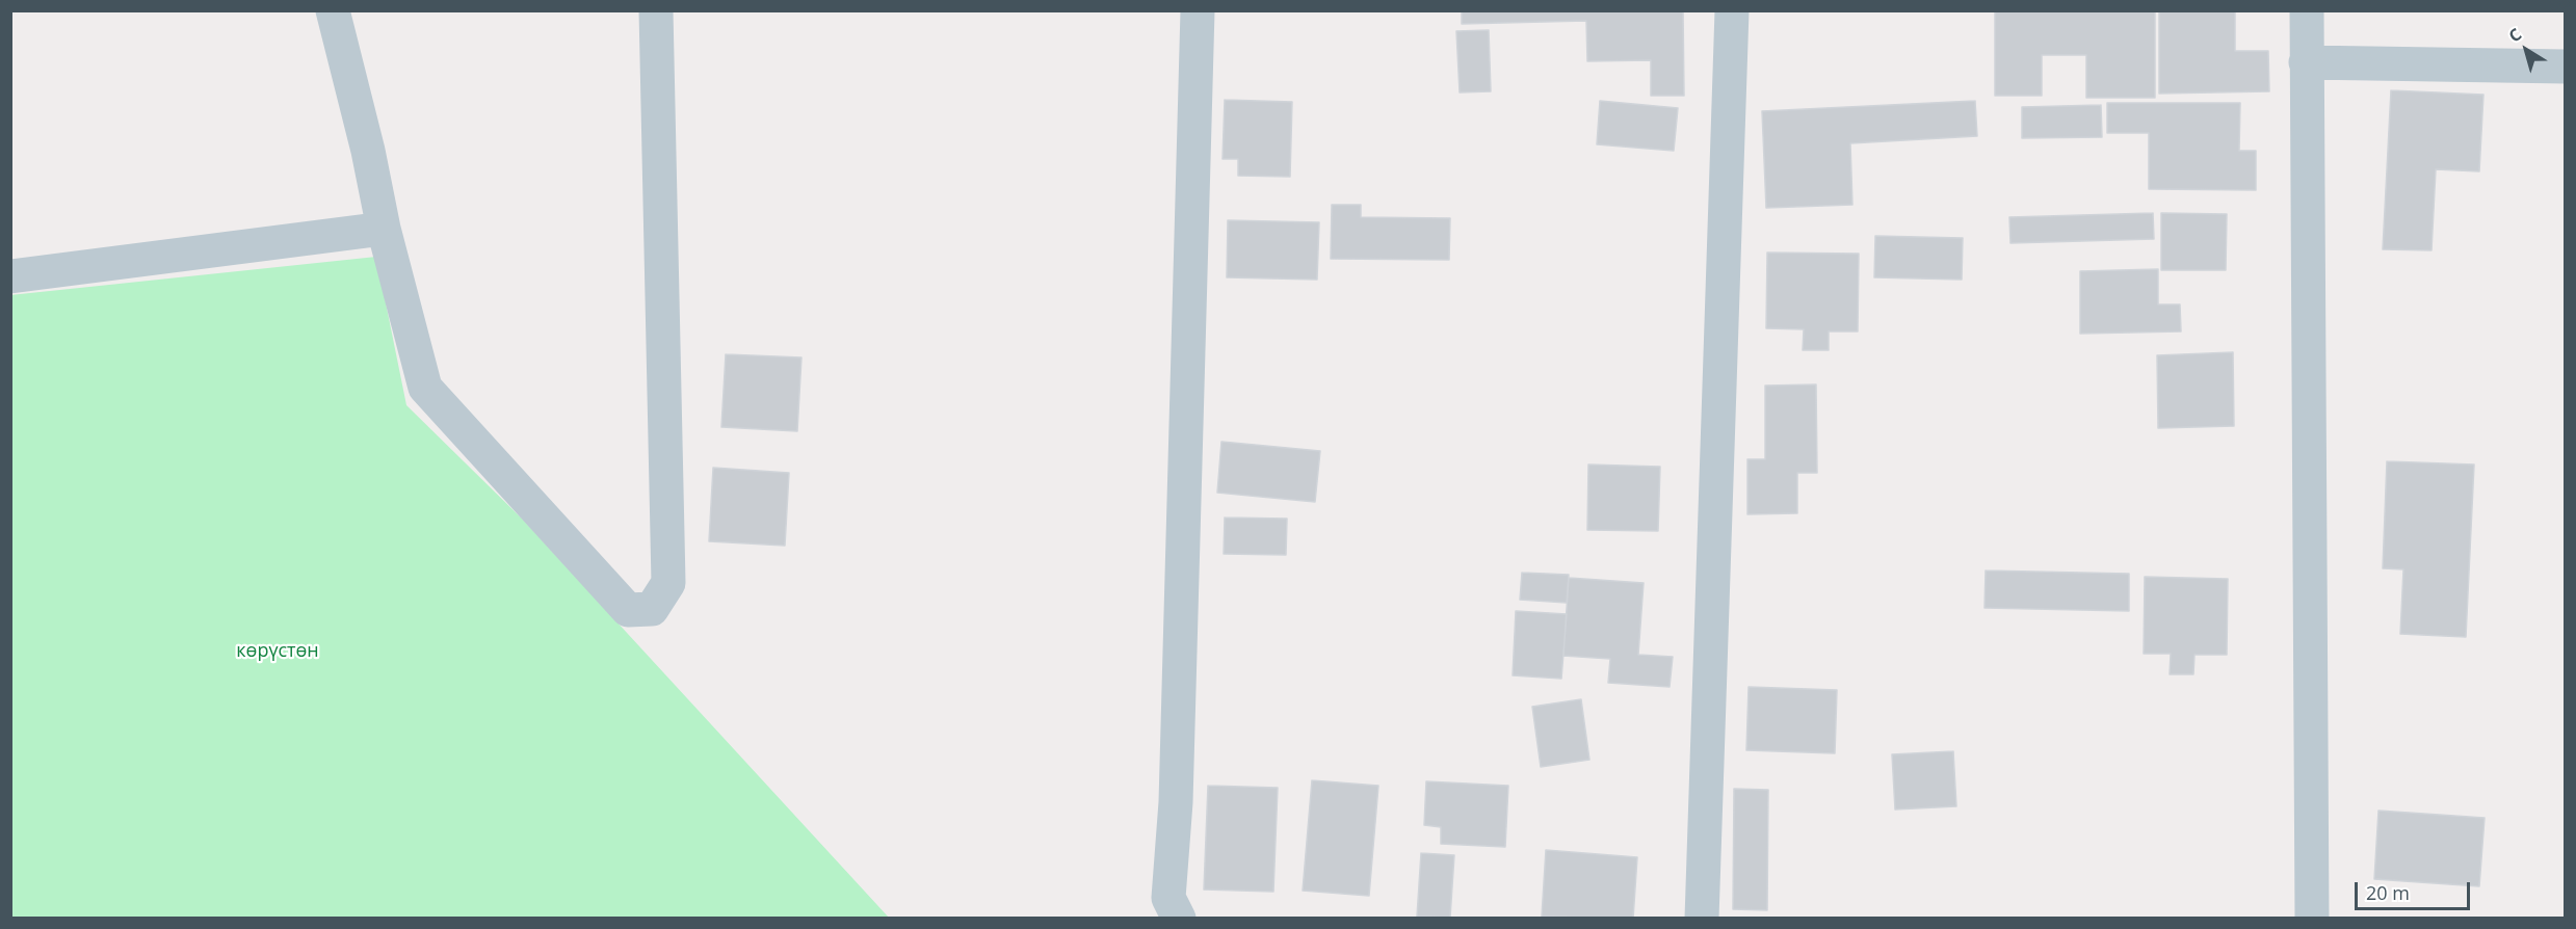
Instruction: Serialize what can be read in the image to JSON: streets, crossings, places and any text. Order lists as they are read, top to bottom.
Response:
{
  "parks": ["көрүстөн"],
  "scale_bar": "20 m",
  "north": "top left"
}
